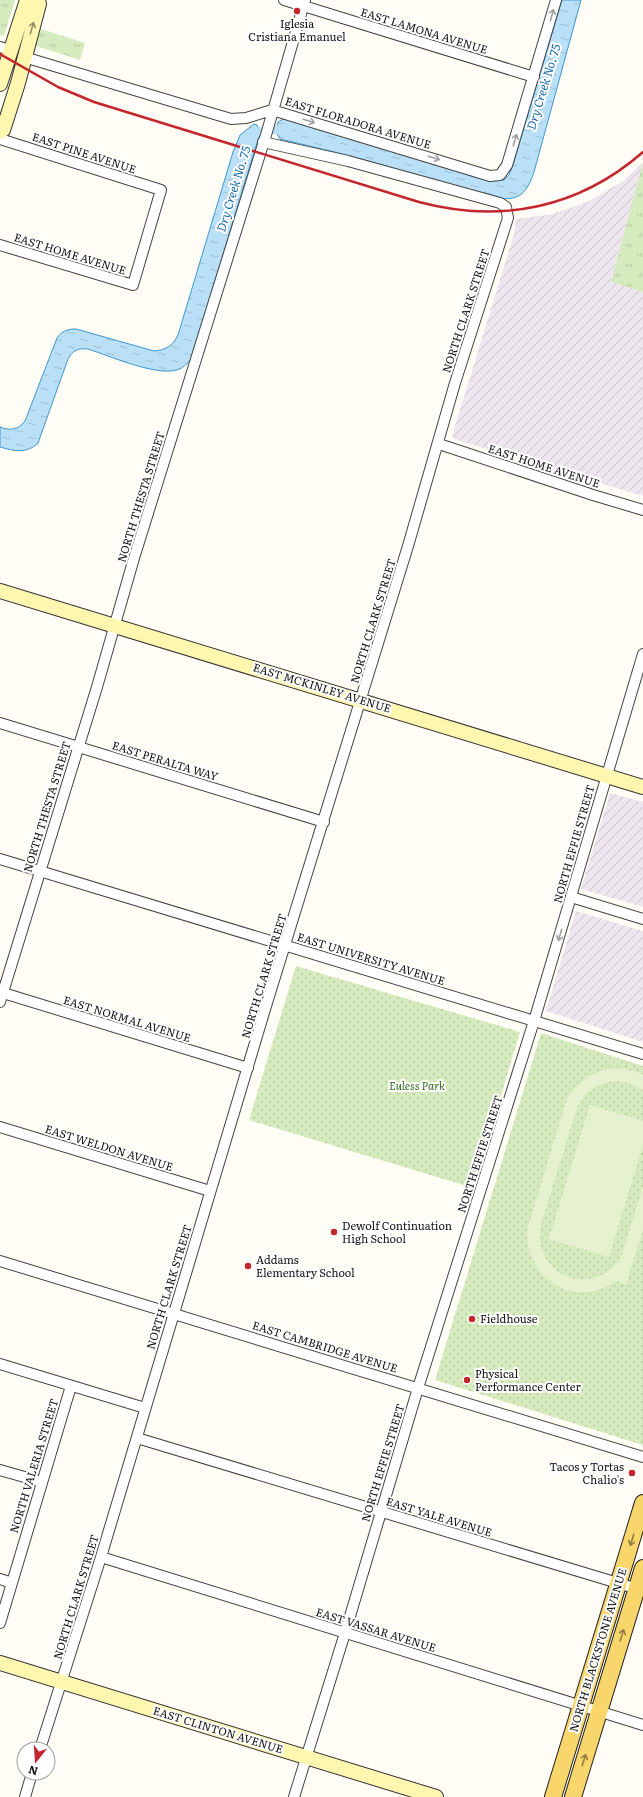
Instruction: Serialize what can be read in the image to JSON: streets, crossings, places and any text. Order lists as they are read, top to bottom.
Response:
{
  "streets": {
    "main road": ["EAST MCKINLEY AVENUE", "NORTH BLACKSTONE AVENUE", "EAST CLINTON AVENUE"],
    "street": [
      "EAST LAMONA AVENUE",
      "EAST FLORADORA AVENUE",
      "EAST PINE AVENUE",
      "EAST HOME AVENUE",
      "NORTH CLARK STREET",
      "NORTH THESTA STREET",
      "EAST PERALTA WAY",
      "NORTH EFFIE STREET",
      "EAST UNIVERSITY AVENUE",
      "EAST NORMAL AVENUE",
      "EAST WELDON AVENUE",
      "EAST CAMBRIDGE AVENUE",
      "NORTH VALERIA STREET",
      "EAST YALE AVENUE",
      "EAST VASSAR AVENUE"
    ]
  },
  "crossings": [
    ["EAST LAMONA AVENUE", "EAST FLORADORA AVENUE"],
    ["EAST LAMONA AVENUE", "NORTH THESTA STREET"],
    ["EAST FLORADORA AVENUE", "NORTH THESTA STREET"],
    ["EAST PINE AVENUE", "EAST HOME AVENUE"],
    ["EAST HOME AVENUE", "NORTH CLARK STREET"],
    ["NORTH CLARK STREET", "NORTH THESTA STREET"],
    ["NORTH CLARK STREET", "EAST MCKINLEY AVENUE"],
    ["NORTH CLARK STREET", "EAST PERALTA WAY"],
    ["NORTH CLARK STREET", "EAST UNIVERSITY AVENUE"],
    ["NORTH CLARK STREET", "EAST NORMAL AVENUE"],
    ["NORTH CLARK STREET", "EAST WELDON AVENUE"],
    ["NORTH CLARK STREET", "EAST CAMBRIDGE AVENUE"],
    ["NORTH CLARK STREET", "EAST YALE AVENUE"],
    ["NORTH CLARK STREET", "EAST VASSAR AVENUE"],
    ["NORTH CLARK STREET", "EAST CLINTON AVENUE"],
    ["NORTH THESTA STREET", "EAST MCKINLEY AVENUE"],
    ["NORTH THESTA STREET", "EAST PERALTA WAY"],
    ["NORTH THESTA STREET", "EAST UNIVERSITY AVENUE"],
    ["NORTH THESTA STREET", "EAST NORMAL AVENUE"],
    ["EAST MCKINLEY AVENUE", "NORTH EFFIE STREET"],
    ["NORTH EFFIE STREET", "EAST UNIVERSITY AVENUE"],
    ["NORTH EFFIE STREET", "EAST CAMBRIDGE AVENUE"],
    ["NORTH EFFIE STREET", "EAST YALE AVENUE"],
    ["NORTH EFFIE STREET", "EAST VASSAR AVENUE"],
    ["NORTH EFFIE STREET", "EAST CLINTON AVENUE"],
    ["EAST YALE AVENUE", "NORTH BLACKSTONE AVENUE"],
    ["EAST VASSAR AVENUE", "NORTH BLACKSTONE AVENUE"]
  ],
  "water": ["Dry Creek No. 75"],
  "parks": ["Euless Park"],
  "places": [
    "Iglesia Cristiana Emanuel",
    "Dewolf Continuation High School",
    "Addams Elementary School",
    "Fieldhouse",
    "Physical Performance Center",
    "Tacos y Tortas Chalio's"
  ],
  "north": "bottom"
}
